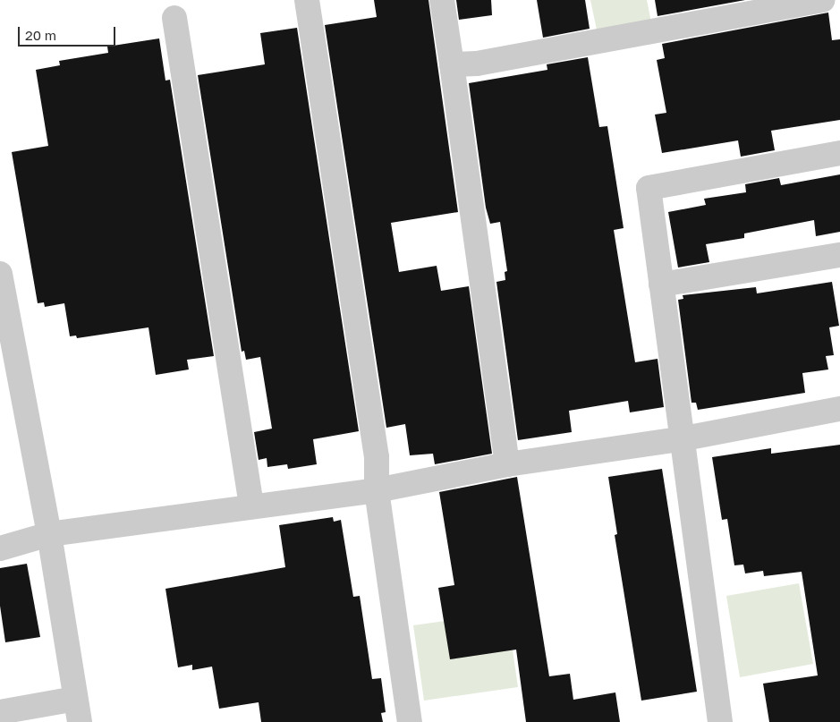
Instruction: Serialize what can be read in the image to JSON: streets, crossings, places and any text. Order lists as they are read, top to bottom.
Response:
{
  "scale_bar": "20 m"
}
